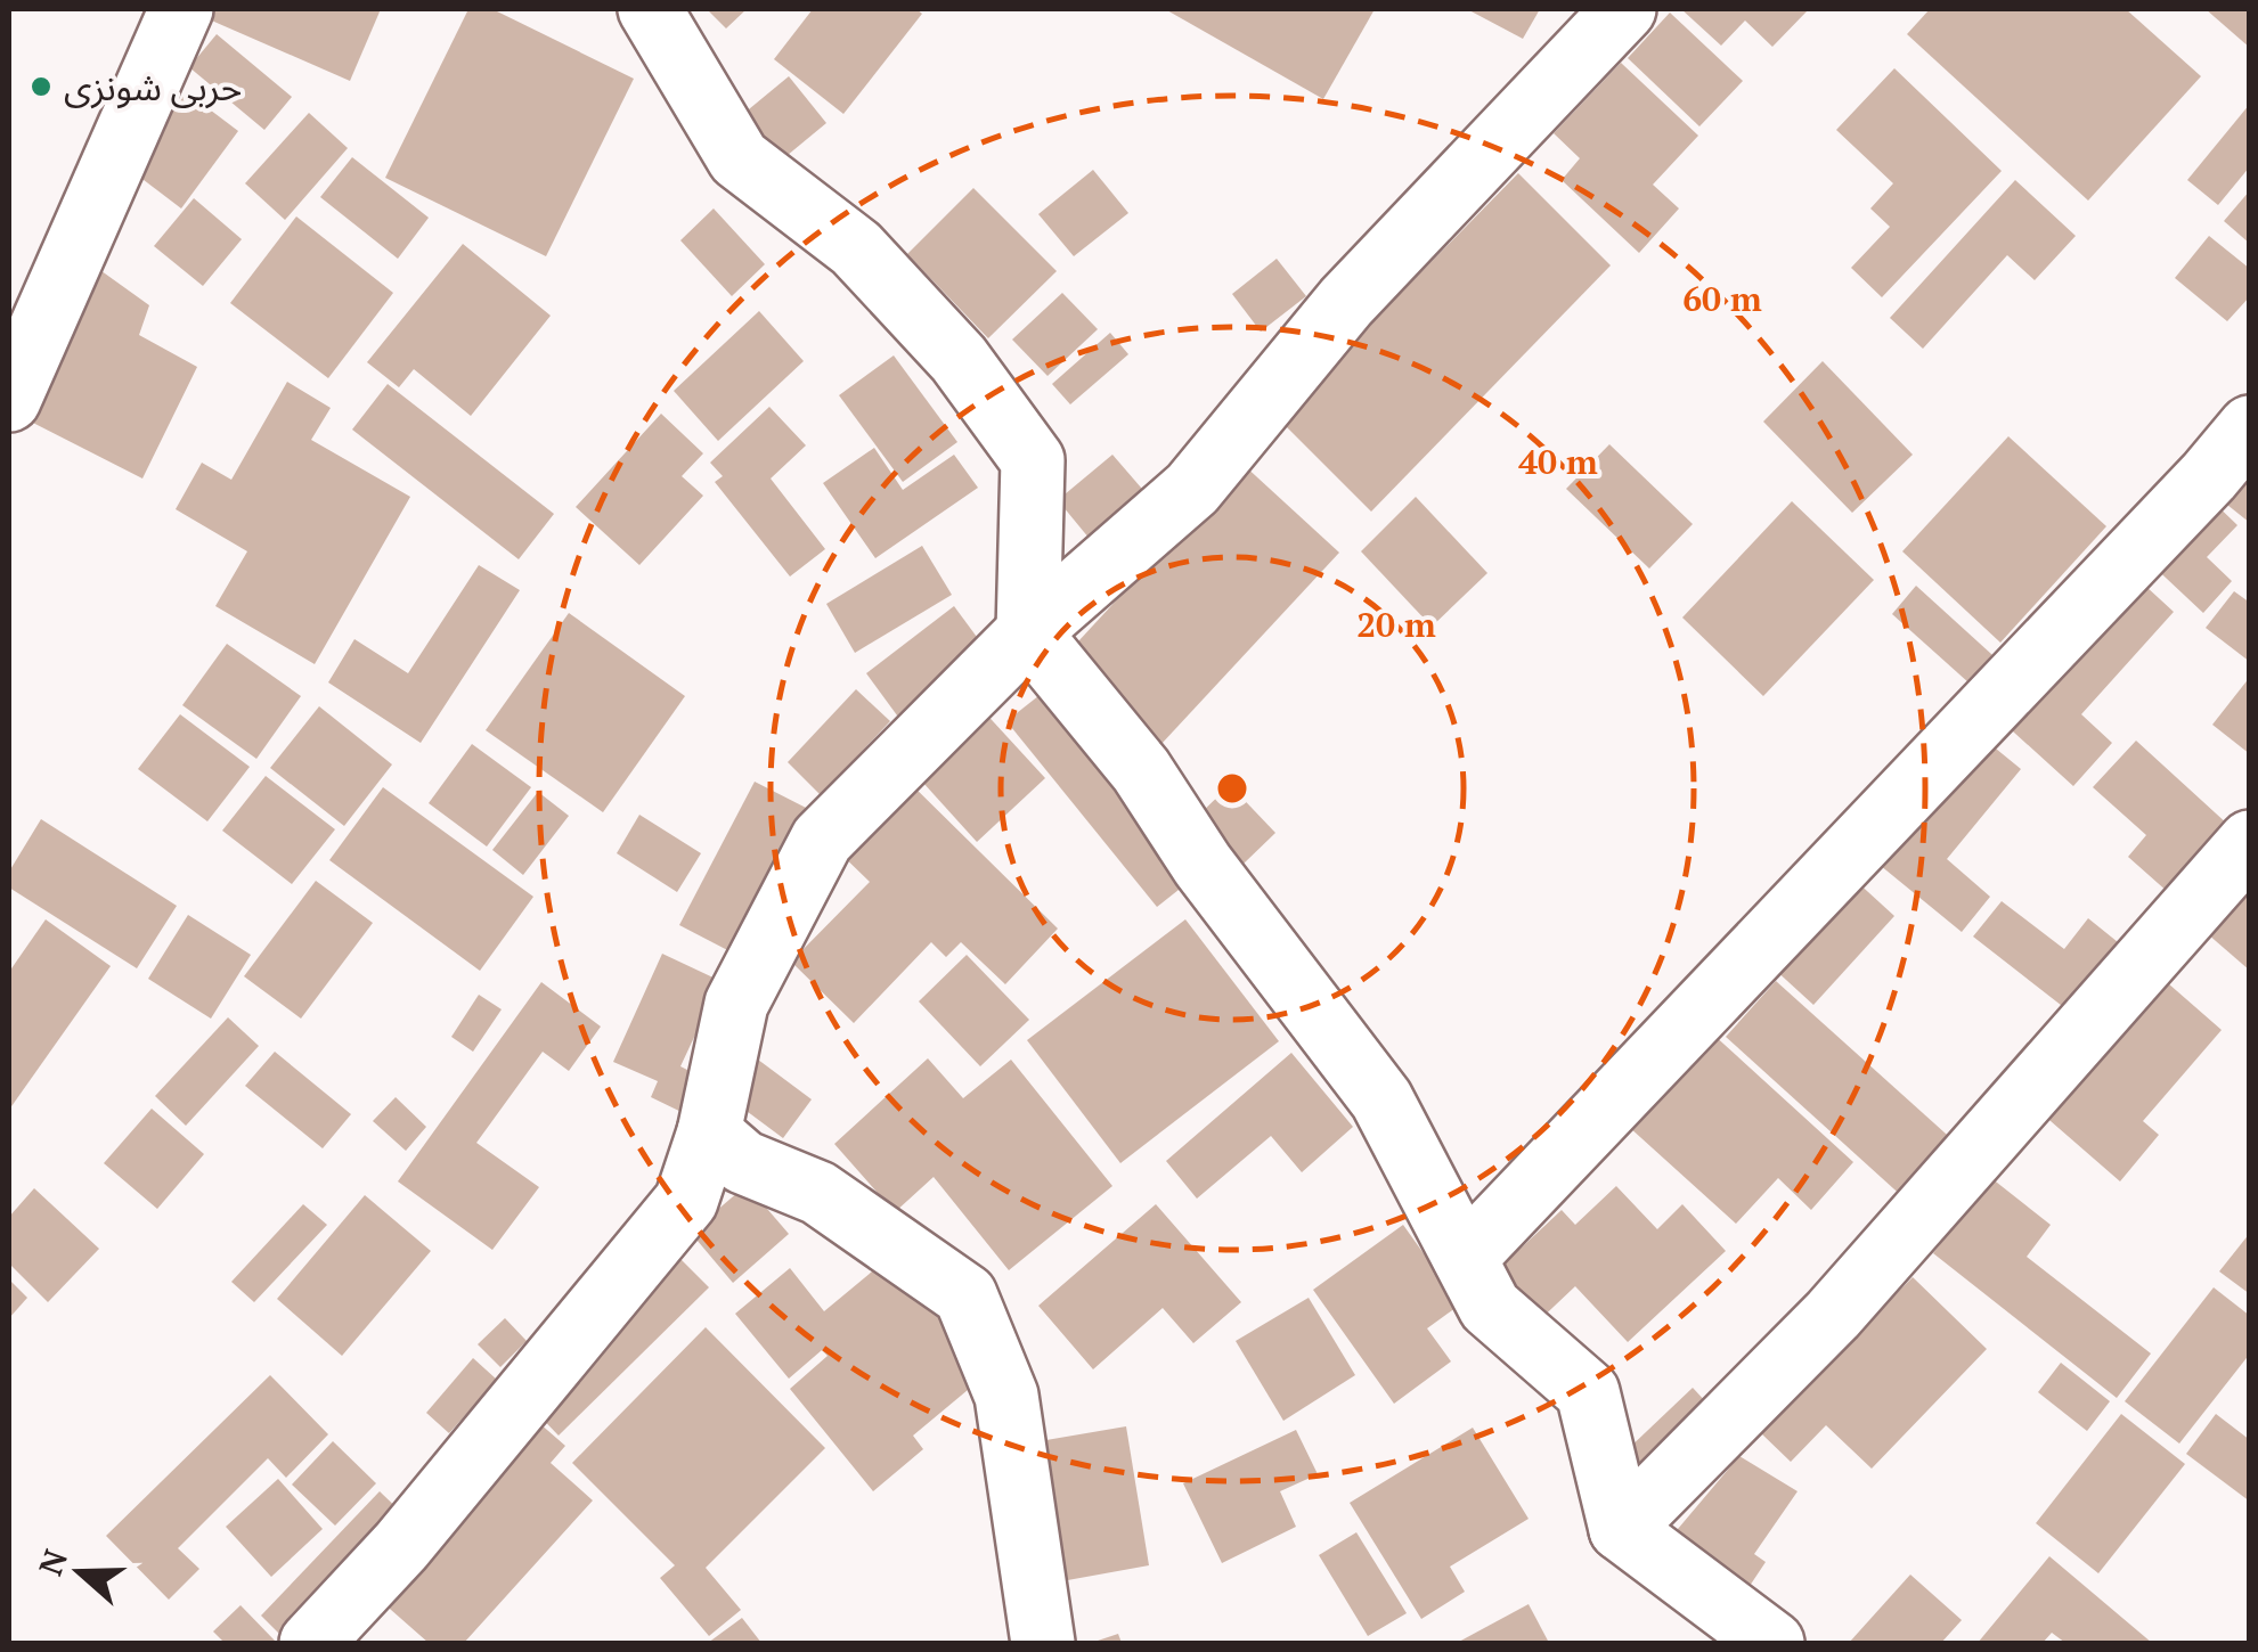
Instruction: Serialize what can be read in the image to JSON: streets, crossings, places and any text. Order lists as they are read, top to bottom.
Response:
{
  "places": ["حربی شونزی"],
  "north": "left",
  "rings": ["60 m", "40 m", "20 m"]
}
